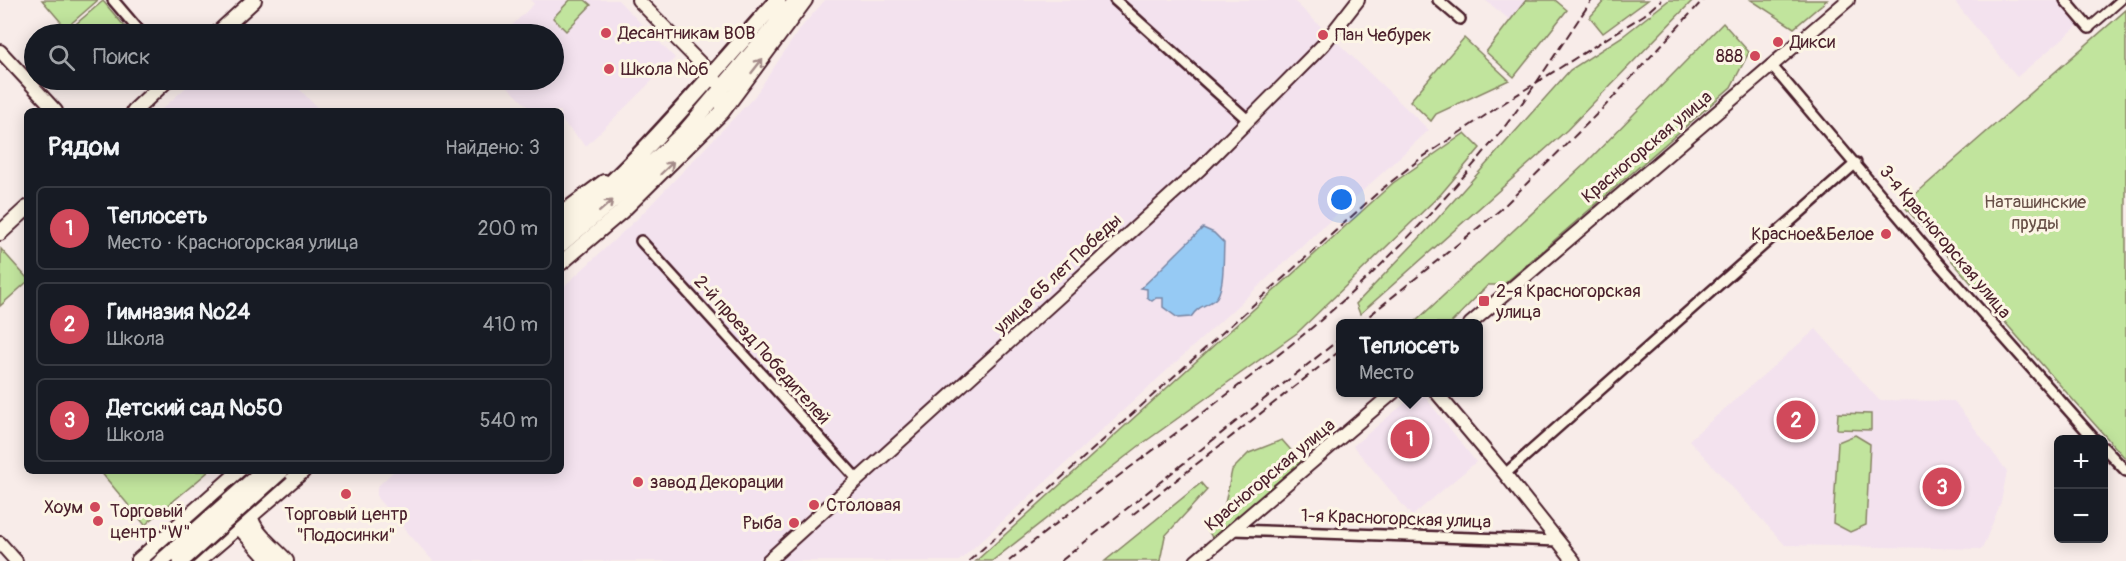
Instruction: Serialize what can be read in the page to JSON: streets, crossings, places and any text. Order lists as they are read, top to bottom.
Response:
{
  "streets": {
    "street": [
      "Красногорская улица",
      "3-я Красногорская улица",
      "улица 65 лет Победы",
      "2-й проезд Победителей",
      "1-я Красногорская улица"
    ]
  },
  "crossings": [
    ["Красногорская улица", "3-я Красногорская улица"],
    ["Красногорская улица", "1-я Красногорская улица"],
    ["улица 65 лет Победы", "2-й проезд Победителей"]
  ],
  "parks": ["Наташинские пруды"],
  "places": {
    "other": [
      "Десантникам ВОВ",
      "Пан Чебурек",
      "Дикси",
      "888",
      "Школа №6",
      "Красное&Белое",
      "завод Декорации",
      "Торговый центр \"Подосинки\"",
      "Столовая",
      "Хоум",
      "Торговый центр \"W\"",
      "Рыба"
    ],
    "transit": ["2-я Красногорская улица"]
  },
  "page": {
    "search": "Поиск",
    "heading": ["Рядом", "Найдено: 3"],
    "list": [
      {
        "mark": "1",
        "name": "Теплосеть",
        "note": "Место · Красногорская улица",
        "value": "200 m"
      },
      {
        "mark": "2",
        "name": "Гимназия №24",
        "note": "Школа",
        "value": "410 m"
      },
      {
        "mark": "3",
        "name": "Детский сад №50",
        "note": "Школа",
        "value": "540 m"
      }
    ],
    "popup": ["Теплосеть", "Место"],
    "pins": ["2", "1", "3"],
    "map_buttons": ["+", "−"]
  }
}
